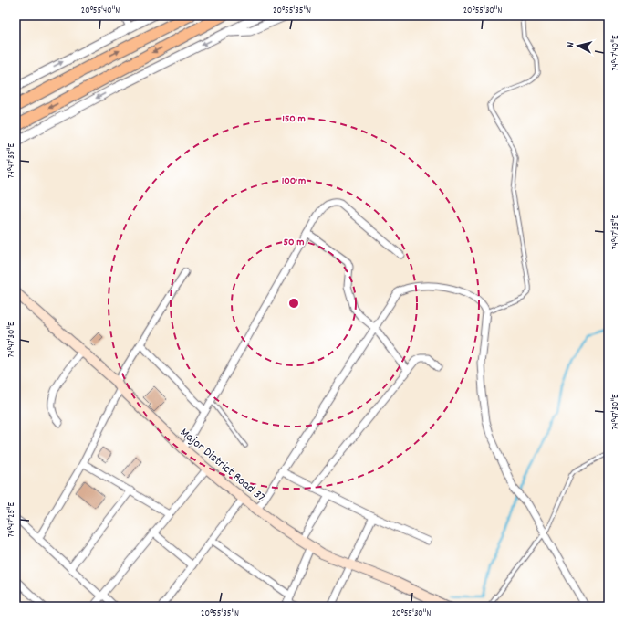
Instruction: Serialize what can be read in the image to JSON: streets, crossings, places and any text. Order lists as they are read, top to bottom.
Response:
{
  "streets": {
    "main road": ["Major District Road 37"]
  },
  "north": "left",
  "coordinates": [
    "20°55'40\"N",
    "20°55'35\"N",
    "20°55'30\"N",
    "74°47'40\"E",
    "74°47'35\"E",
    "74°47'30\"E",
    "74°47'25\"E"
  ],
  "rings": ["150 m", "100 m", "50 m"]
}
